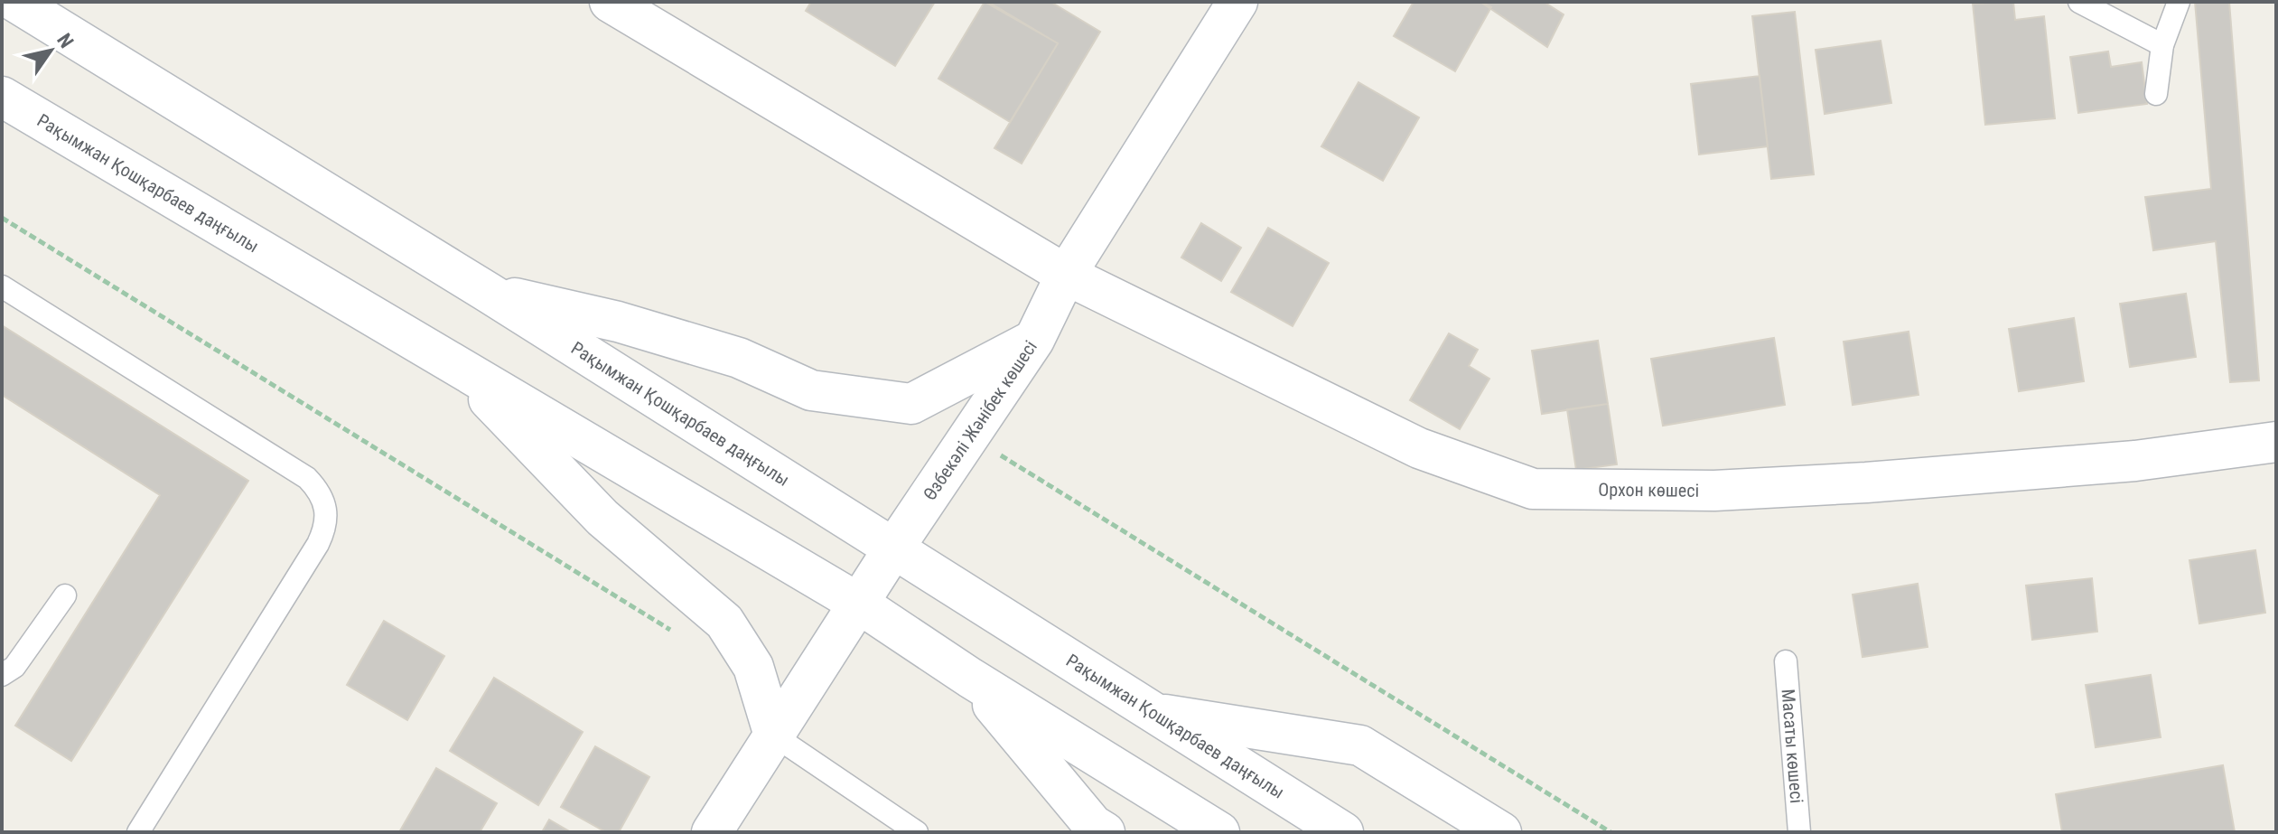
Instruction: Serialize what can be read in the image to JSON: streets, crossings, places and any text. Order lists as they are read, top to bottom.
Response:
{
  "streets": {
    "main road": ["Рақымжан Қошқарбаев даңғылы", "Өзбекәлі Жәнібек көшесі", "Орхон көшесі"],
    "lane": ["Масаты көшесі"]
  },
  "crossings": [
    ["Рақымжан Қошқарбаев даңғылы", "Өзбекәлі Жәнібек көшесі"],
    ["Өзбекәлі Жәнібек көшесі", "Орхон көшесі"]
  ],
  "north": "top right"
}
